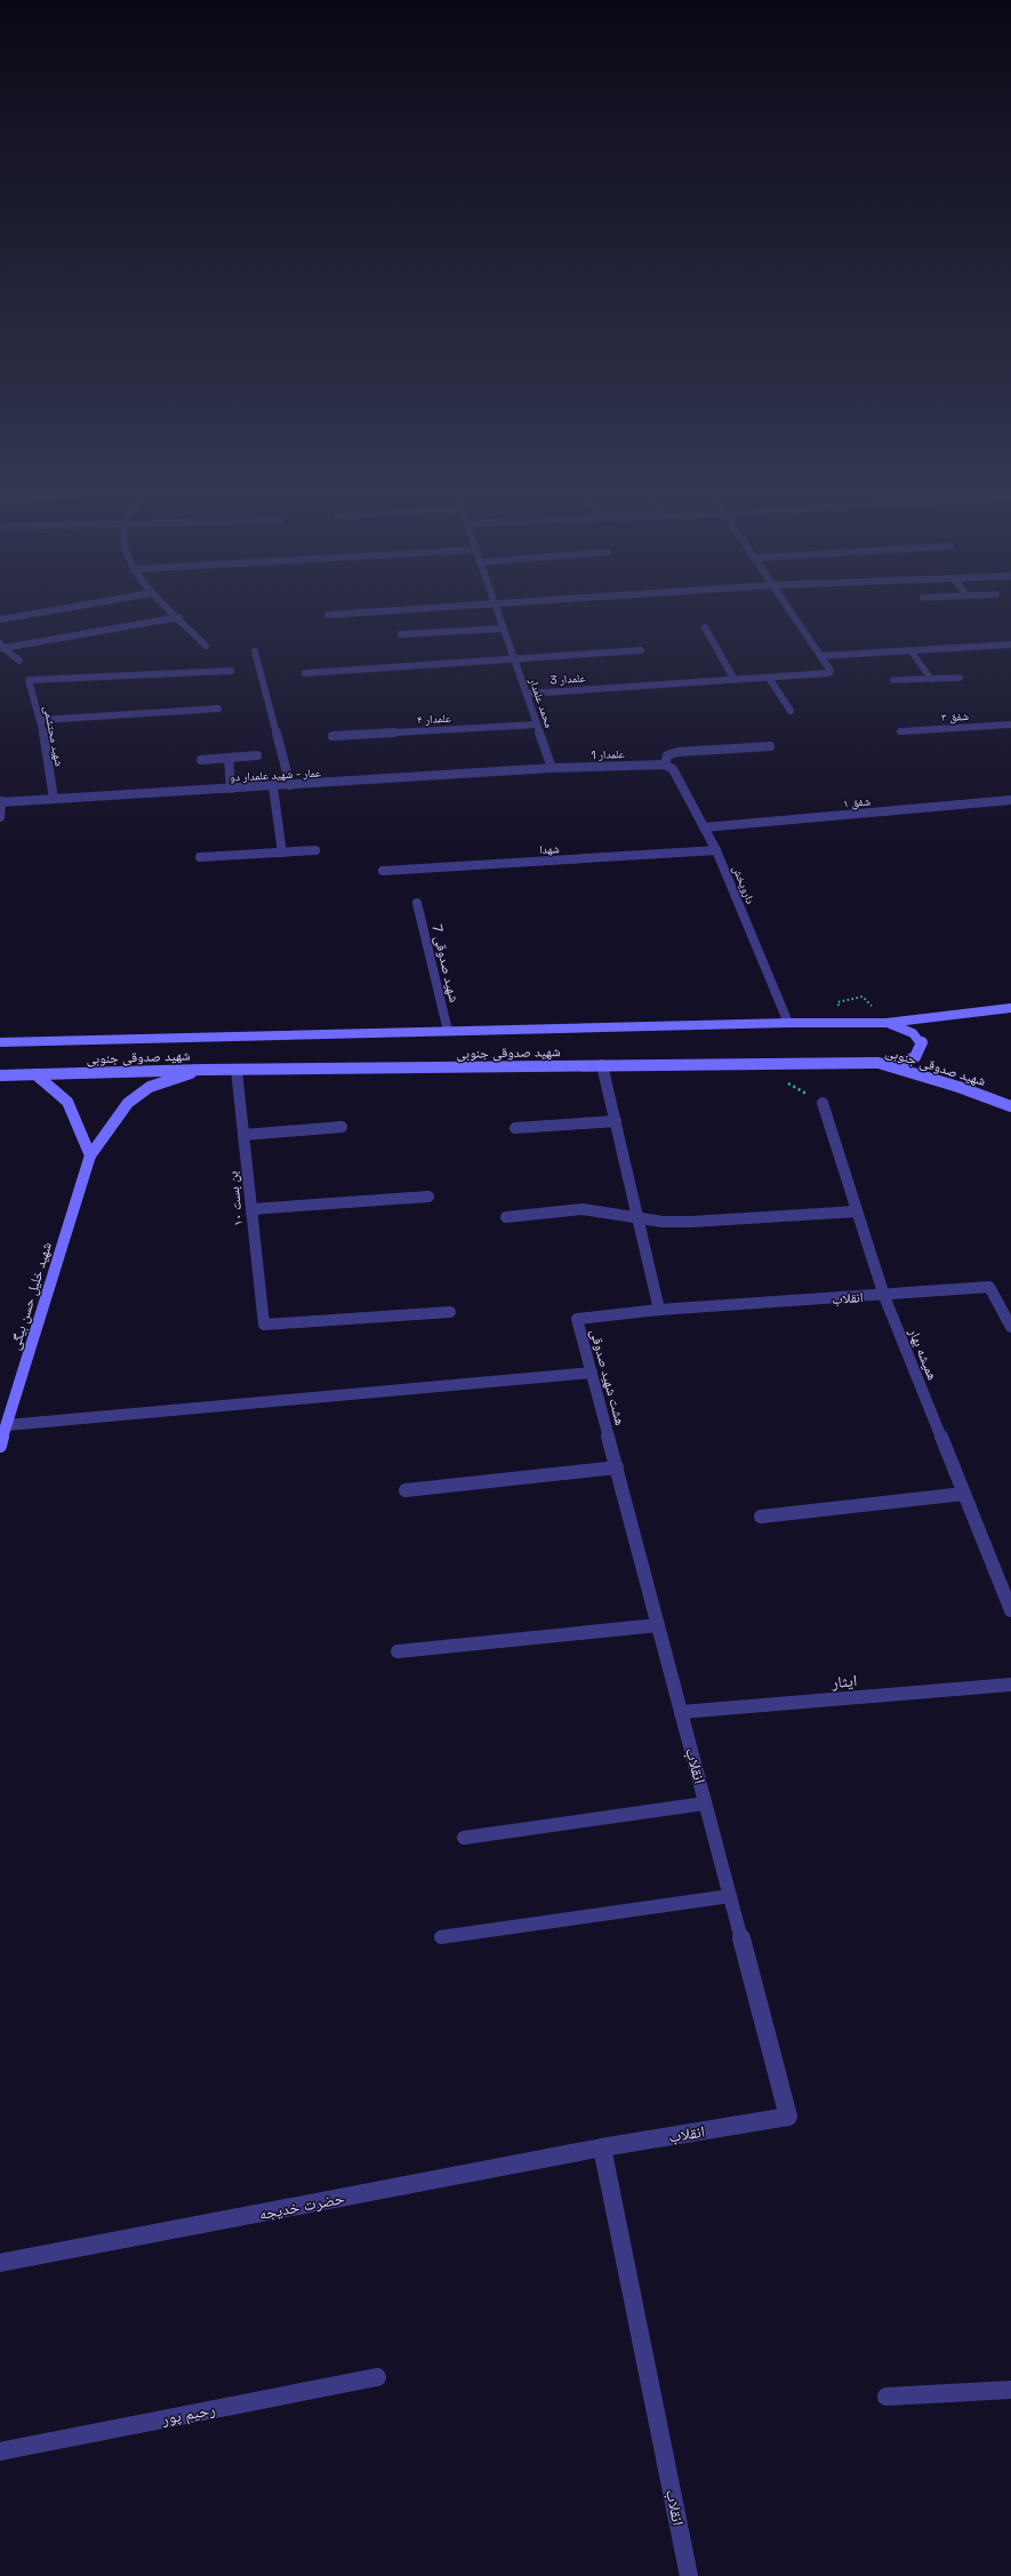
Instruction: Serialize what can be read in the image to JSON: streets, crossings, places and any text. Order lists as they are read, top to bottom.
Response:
{
  "streets": {
    "main road": ["شهید صدوقی جنوبی", "شهید خلیل حسن بیگی"],
    "street": [
      "علمدار 3",
      "محمد علمدار",
      "شفق ۳",
      "علمدار ۴",
      "شهید محتشمی",
      "علمدار 1",
      "عمار - شهید علمدار دو",
      "شفق ۱",
      "شهدا",
      "داروپخش",
      "شهید صدوقی 7",
      "بن بست ۱۰",
      "انقلاب",
      "همیشه بهار",
      "هشت شهید صدوقی",
      "ایثار",
      "حضرت خدیجه",
      "رحیم پور"
    ]
  },
  "crossings": [
    ["علمدار 3", "محمد علمدار"],
    ["محمد علمدار", "علمدار ۴"],
    ["محمد علمدار", "علمدار 1"],
    ["محمد علمدار", "عمار - شهید علمدار دو"],
    ["شهید محتشمی", "عمار - شهید علمدار دو"],
    ["علمدار 1", "عمار - شهید علمدار دو"],
    ["علمدار 1", "داروپخش"],
    ["شفق ۱", "داروپخش"],
    ["شهدا", "داروپخش"],
    ["داروپخش", "شهید صدوقی جنوبی"],
    ["شهید صدوقی 7", "شهید صدوقی جنوبی"],
    ["شهید صدوقی جنوبی", "بن بست ۱۰"],
    ["شهید صدوقی جنوبی", "شهید خلیل حسن بیگی"],
    ["انقلاب", "همیشه بهار"],
    ["انقلاب", "هشت شهید صدوقی"],
    ["انقلاب", "ایثار"],
    ["انقلاب", "حضرت خدیجه"],
    ["هشت شهید صدوقی", "ایثار"]
  ]
}
